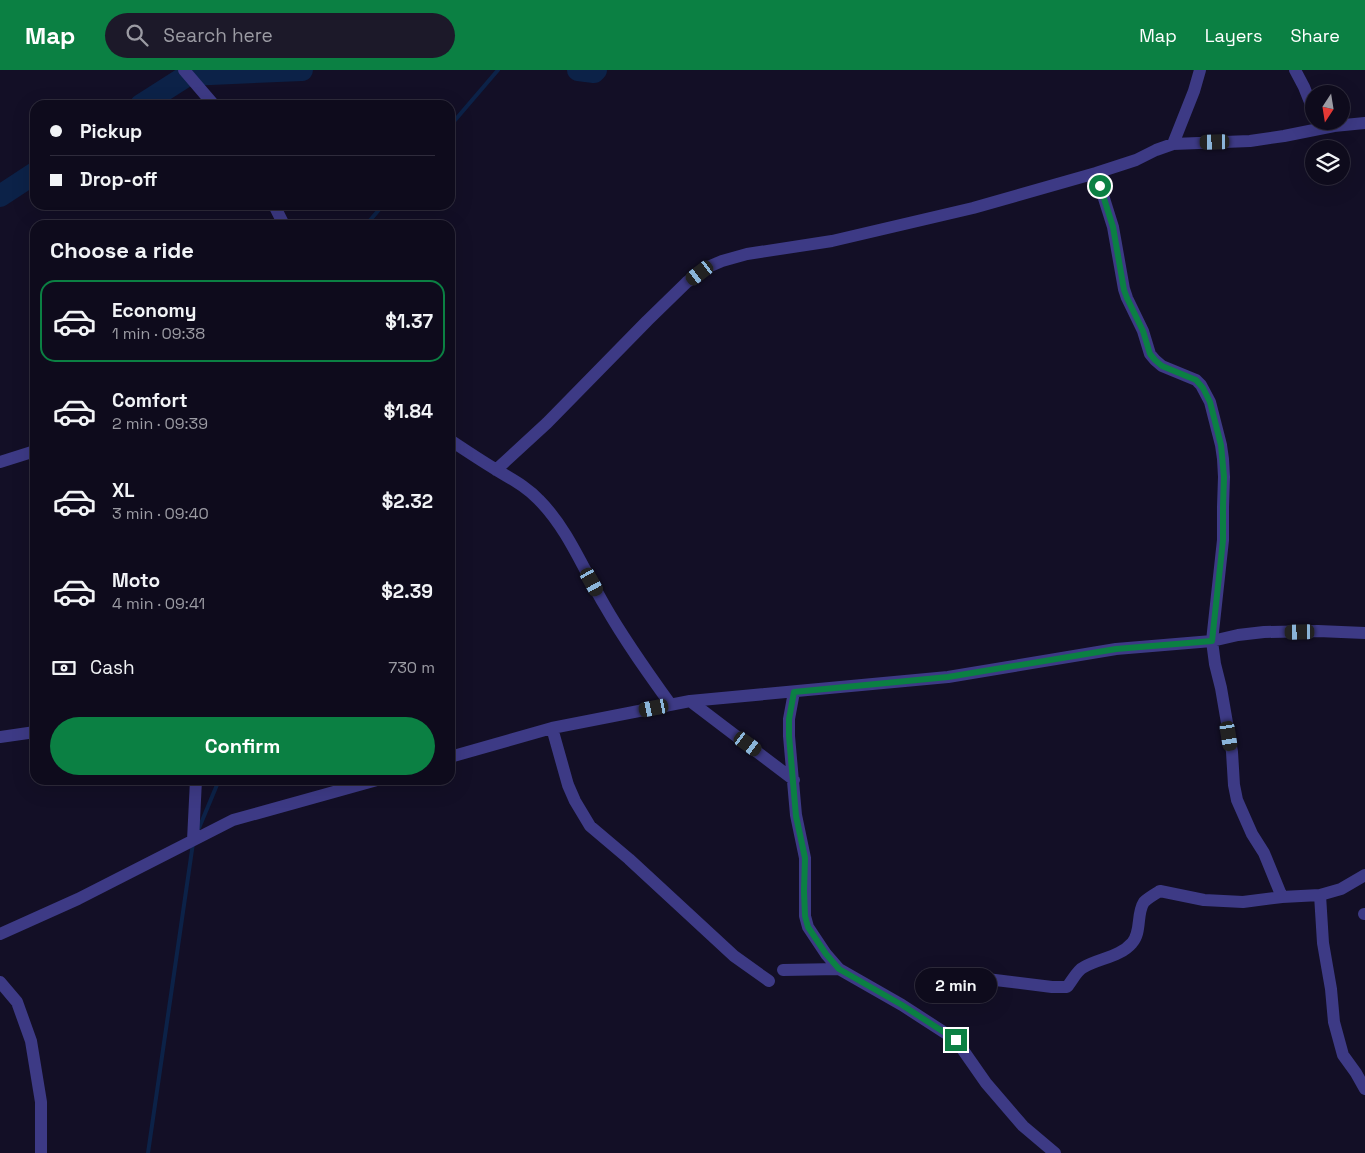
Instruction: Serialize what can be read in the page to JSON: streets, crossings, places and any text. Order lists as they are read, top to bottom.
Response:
{
  "north": "bottom",
  "page": {
    "header": "Map",
    "search": "Search here",
    "nav": ["Map", "Layers", "Share"],
    "banner": ["Pickup", "Drop-off"],
    "heading": "Choose a ride",
    "list": [
      {
        "name": "Economy",
        "note": "1 min · 09:38",
        "value": "$1.37"
      },
      {
        "name": "Comfort",
        "note": "2 min · 09:39",
        "value": "$1.84"
      },
      {
        "name": "XL",
        "note": "3 min · 09:40",
        "value": "$2.32"
      },
      {
        "name": "Moto",
        "note": "4 min · 09:41",
        "value": "$2.39"
      }
    ],
    "pay": ["Cash", "730 m"],
    "buttons": "Confirm",
    "bubble": "2 min"
  }
}
